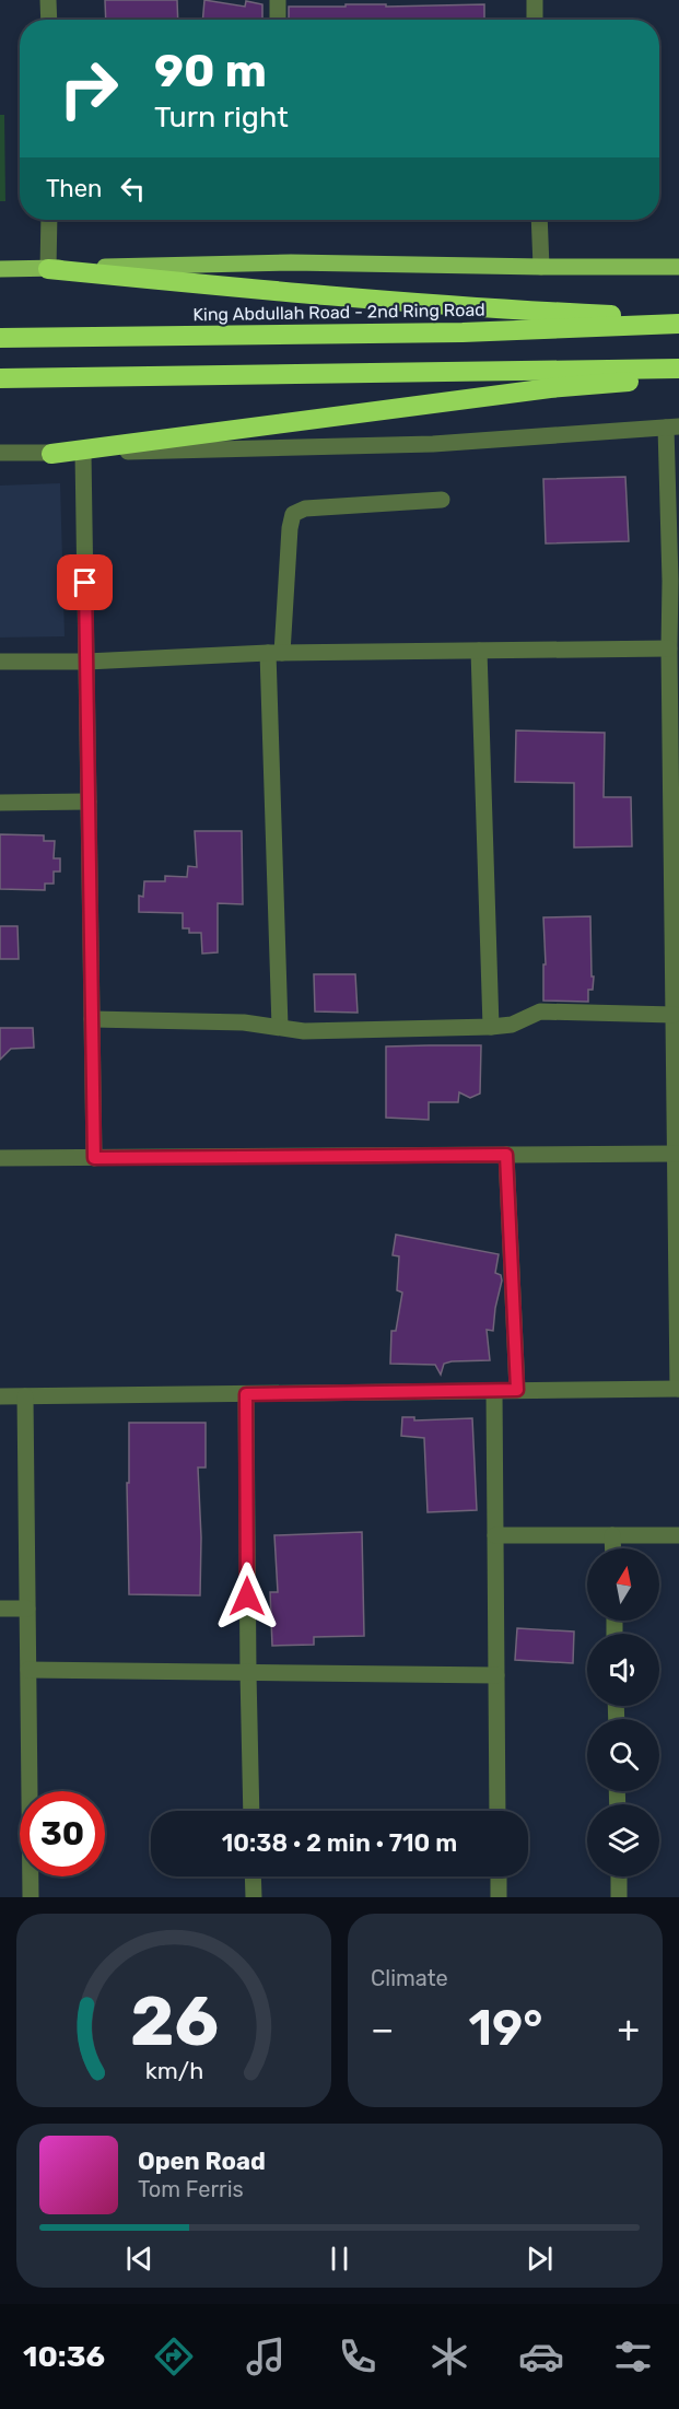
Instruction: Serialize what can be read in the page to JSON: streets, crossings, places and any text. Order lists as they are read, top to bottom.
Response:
{
  "streets": {
    "highway": ["King Abdullah Road - 2nd Ring Road"]
  },
  "north": "top",
  "page": {
    "turn": ["90 m", "Turn right"],
    "then": "Then",
    "limit": "30",
    "trip": "10:38 · 2 min · 710 m",
    "tile": "Climate",
    "heat": ["−", "19°", "+"],
    "song": ["Open Road", "Tom Ferris"],
    "tabs": "10:36",
    "gauge": ["26", "km/h"]
  }
}
